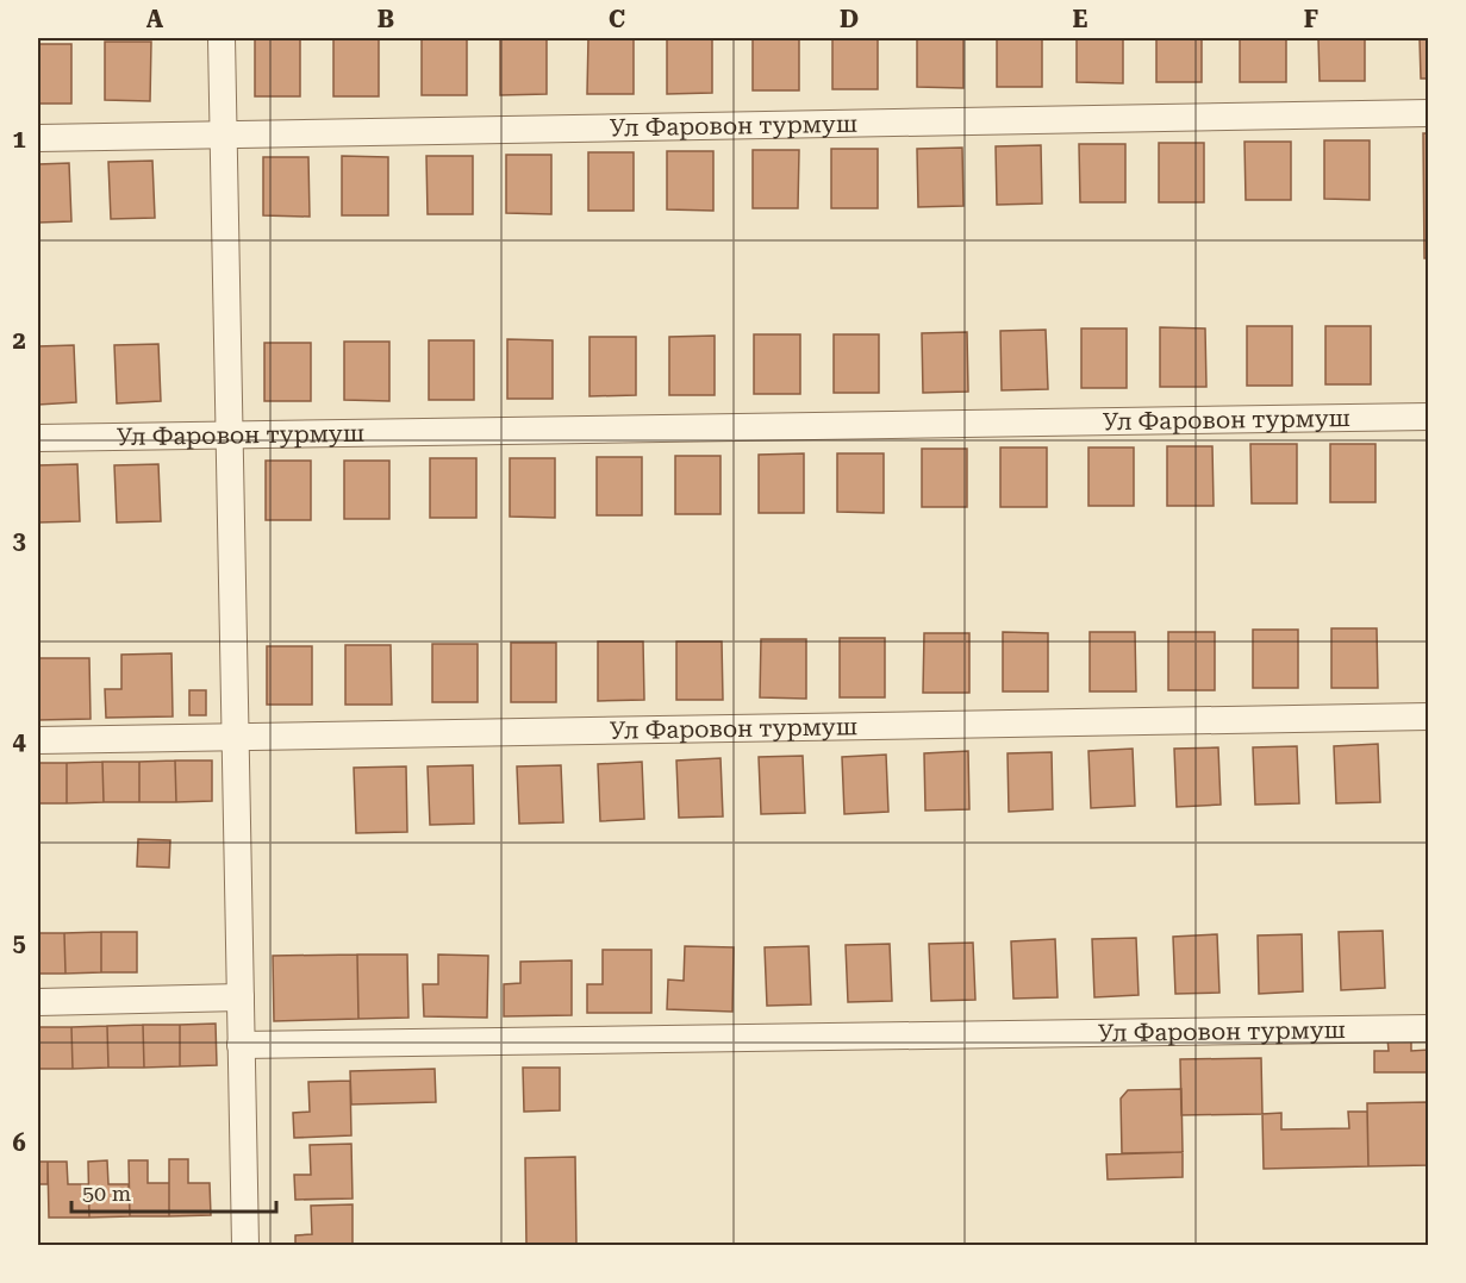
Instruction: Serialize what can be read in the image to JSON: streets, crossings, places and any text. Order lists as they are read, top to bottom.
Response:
{
  "streets": {
    "street": ["Ул Фаровон турмуш"]
  },
  "scale_bar": "50 m",
  "grid": {
    "columns": [
      "A",
      "B",
      "C",
      "D",
      "E",
      "F"
    ],
    "rows": [
      "1",
      "2",
      "3",
      "4",
      "5",
      "6"
    ]
  }
}
